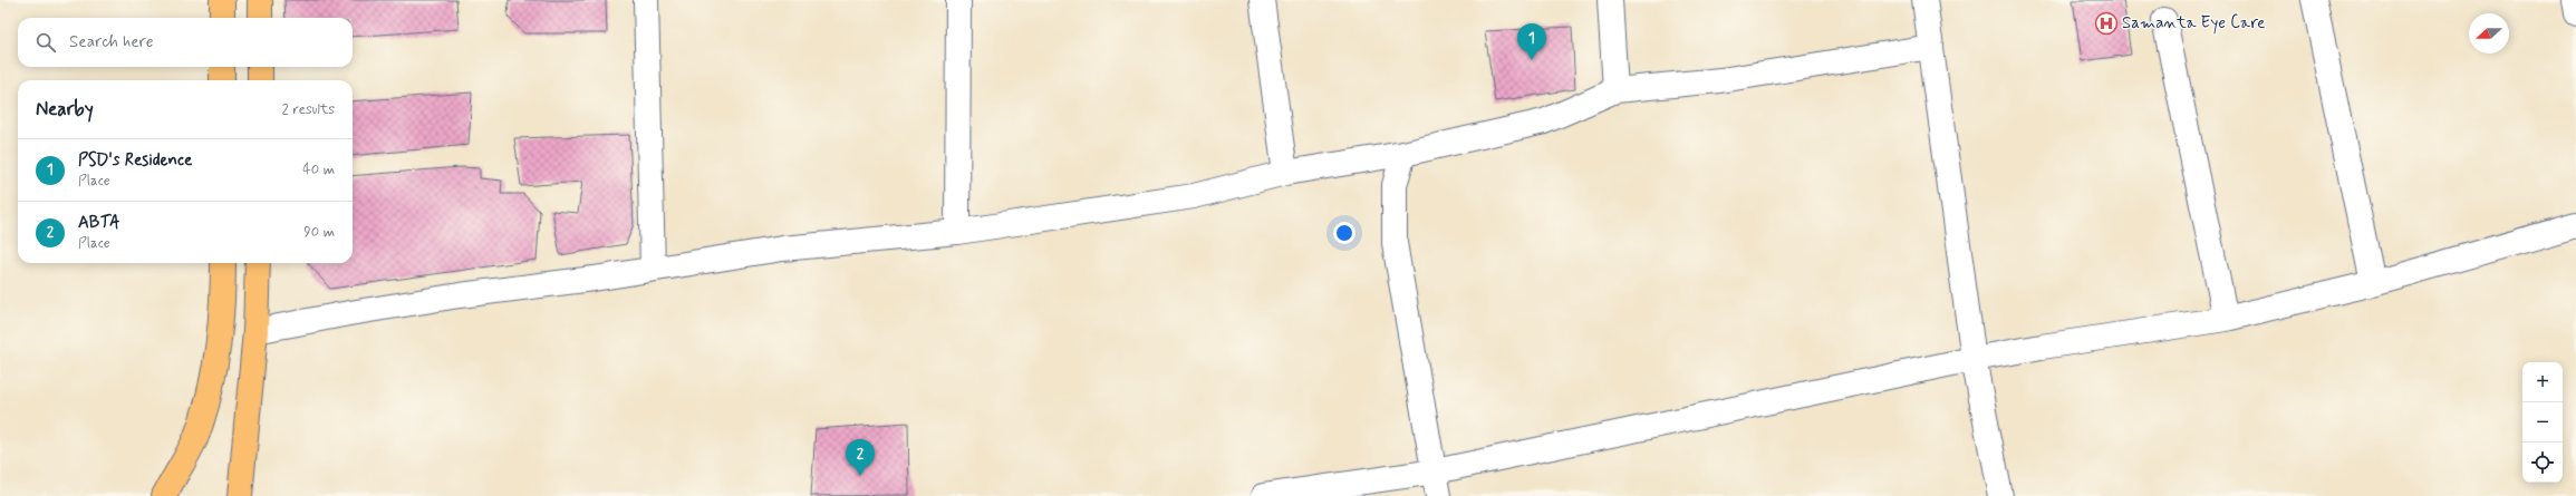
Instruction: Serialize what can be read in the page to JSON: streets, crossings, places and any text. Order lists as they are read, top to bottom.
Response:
{
  "places": {
    "hospital": ["Samanta Eye Care"]
  },
  "north": "left",
  "page": {
    "search": "Search here",
    "pins": ["1", "2"],
    "heading": ["Nearby", "2 results"],
    "list": [
      {
        "mark": "1",
        "name": "PSD's Residence",
        "note": "Place",
        "value": "40 m"
      },
      {
        "mark": "2",
        "name": "ABTA",
        "note": "Place",
        "value": "90 m"
      }
    ],
    "map_buttons": ["+", "−"]
  }
}
